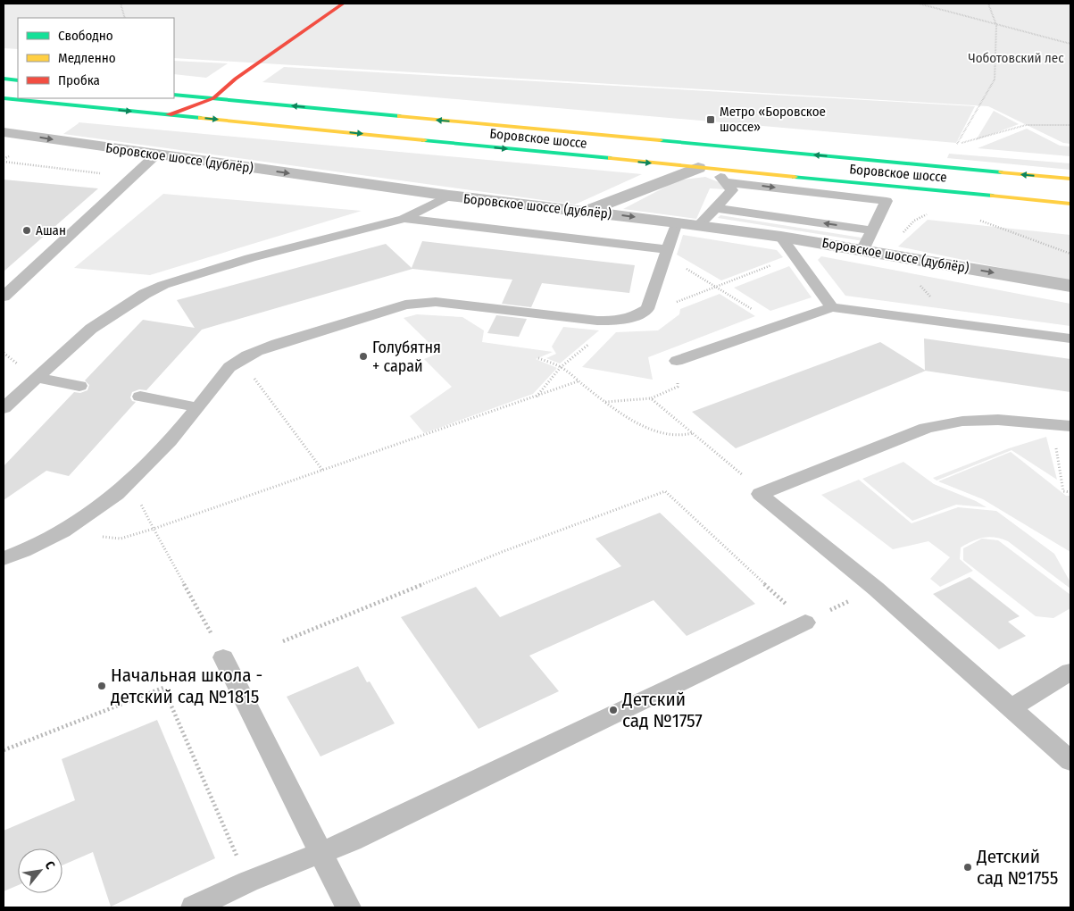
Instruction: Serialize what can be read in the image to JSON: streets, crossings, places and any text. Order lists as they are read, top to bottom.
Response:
{
  "streets": {
    "main road": ["Боровское шоссе"],
    "street": ["Боровское шоссе (дублёр)"]
  },
  "one_way": ["Боровское шоссе (дублёр)"],
  "parks": ["Чоботовский лес"],
  "places": {
    "transit": ["Метро «Боровское шоссе»"],
    "other": [
      "Ашан",
      "Голубятня + сарай",
      "Начальная школа - детский сад №1815",
      "Детский сад №1757",
      "Детский сад №1755"
    ]
  },
  "legend": ["Свободно", "Медленно", "Пробка"],
  "north": "top right"
}
